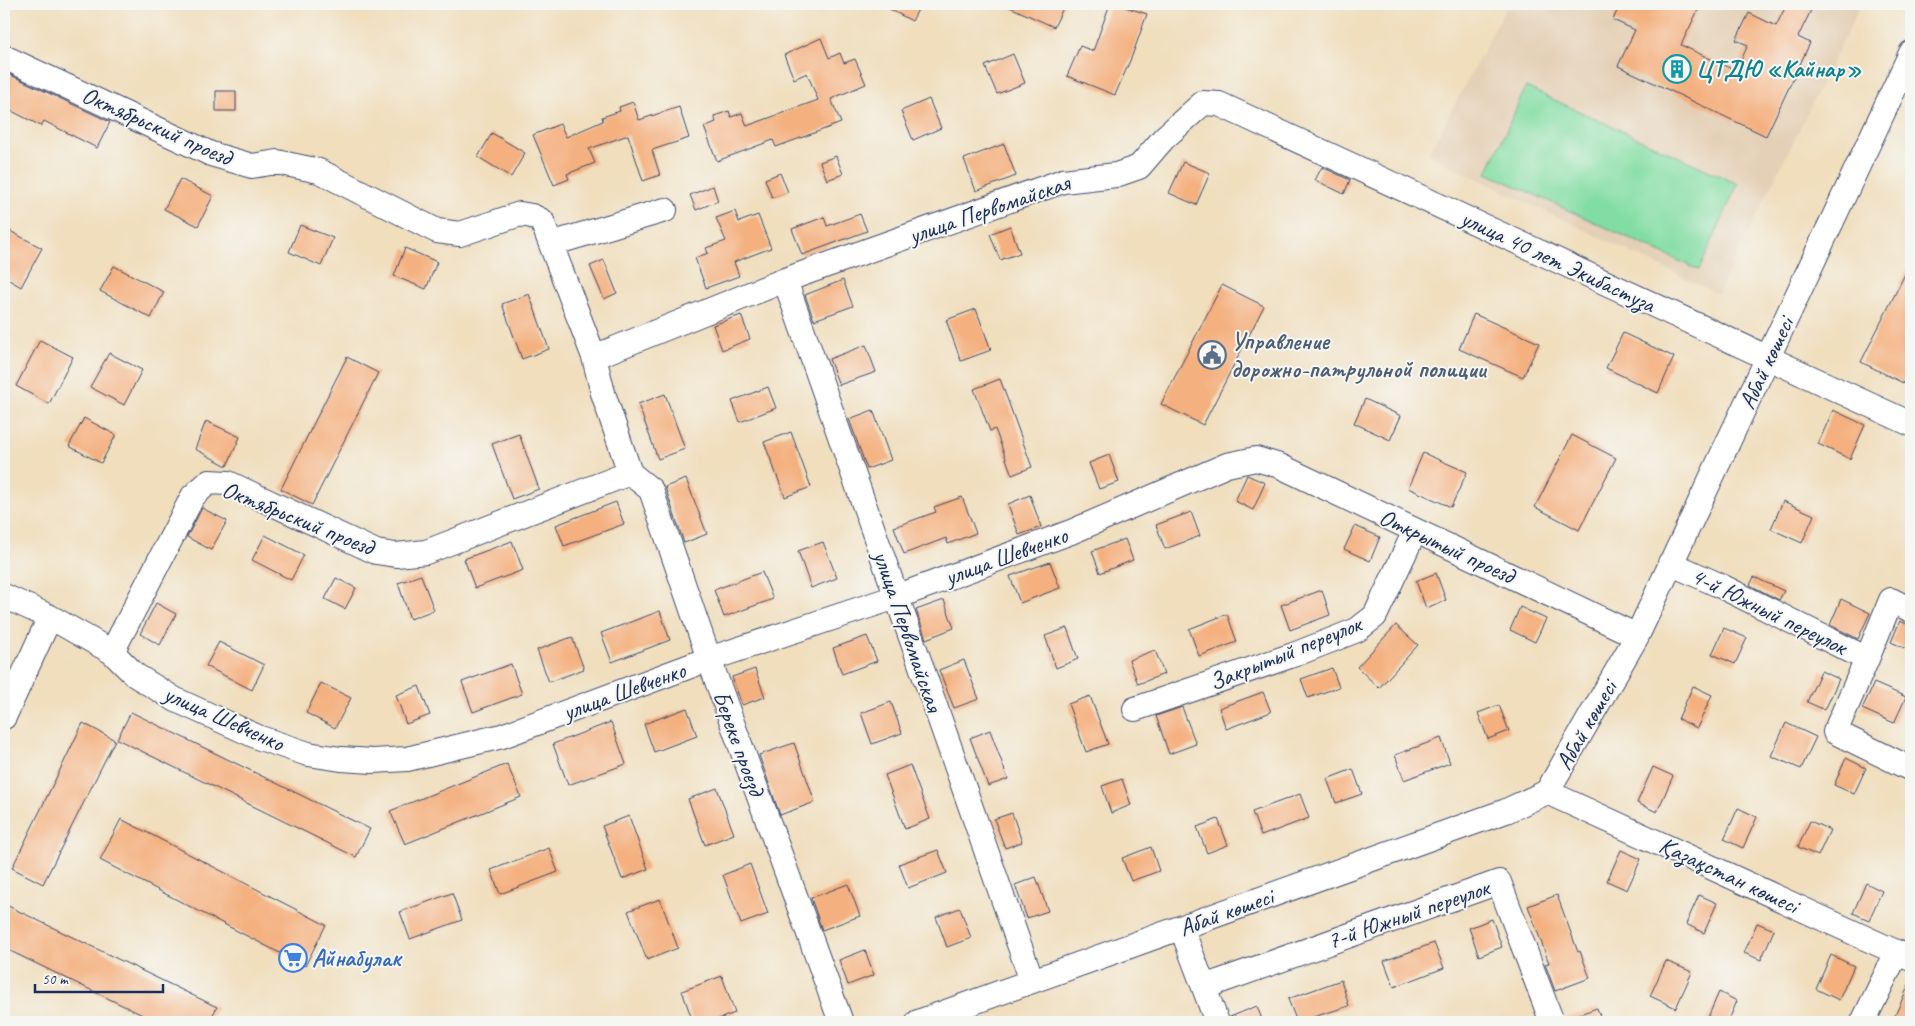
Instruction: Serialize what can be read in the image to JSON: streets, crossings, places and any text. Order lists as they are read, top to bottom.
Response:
{
  "streets": {
    "street": [
      "Октябрьский проезд",
      "улица Первомайская",
      "улица 40 лет Экибастуза",
      "Абай көшесі",
      "Открытый проезд",
      "улица Шевченко",
      "4-й Южный переулок",
      "Закрытый переулок",
      "Береке проезд",
      "Қазақстан көшесі",
      "7-й Южный переулок"
    ]
  },
  "crossings": [
    ["Октябрьский проезд", "улица Первомайская"],
    ["Октябрьский проезд", "улица Шевченко"],
    ["Октябрьский проезд", "Береке проезд"],
    ["улица Первомайская", "улица 40 лет Экибастуза"],
    ["улица Первомайская", "Абай көшесі"],
    ["улица Первомайская", "улица Шевченко"],
    ["улица 40 лет Экибастуза", "Абай көшесі"],
    ["Абай көшесі", "Открытый проезд"],
    ["Абай көшесі", "4-й Южный переулок"],
    ["Абай көшесі", "Қазақстан көшесі"],
    ["Открытый проезд", "улица Шевченко"],
    ["Открытый проезд", "Закрытый переулок"],
    ["улица Шевченко", "Береке проезд"]
  ],
  "places": {
    "building": ["ЦТДЮ «Кайнар»"],
    "public building": ["Управление дорожно-патрульной полиции"],
    "supermarket": ["Айнабулак"]
  },
  "scale_bar": "50 m"
}
